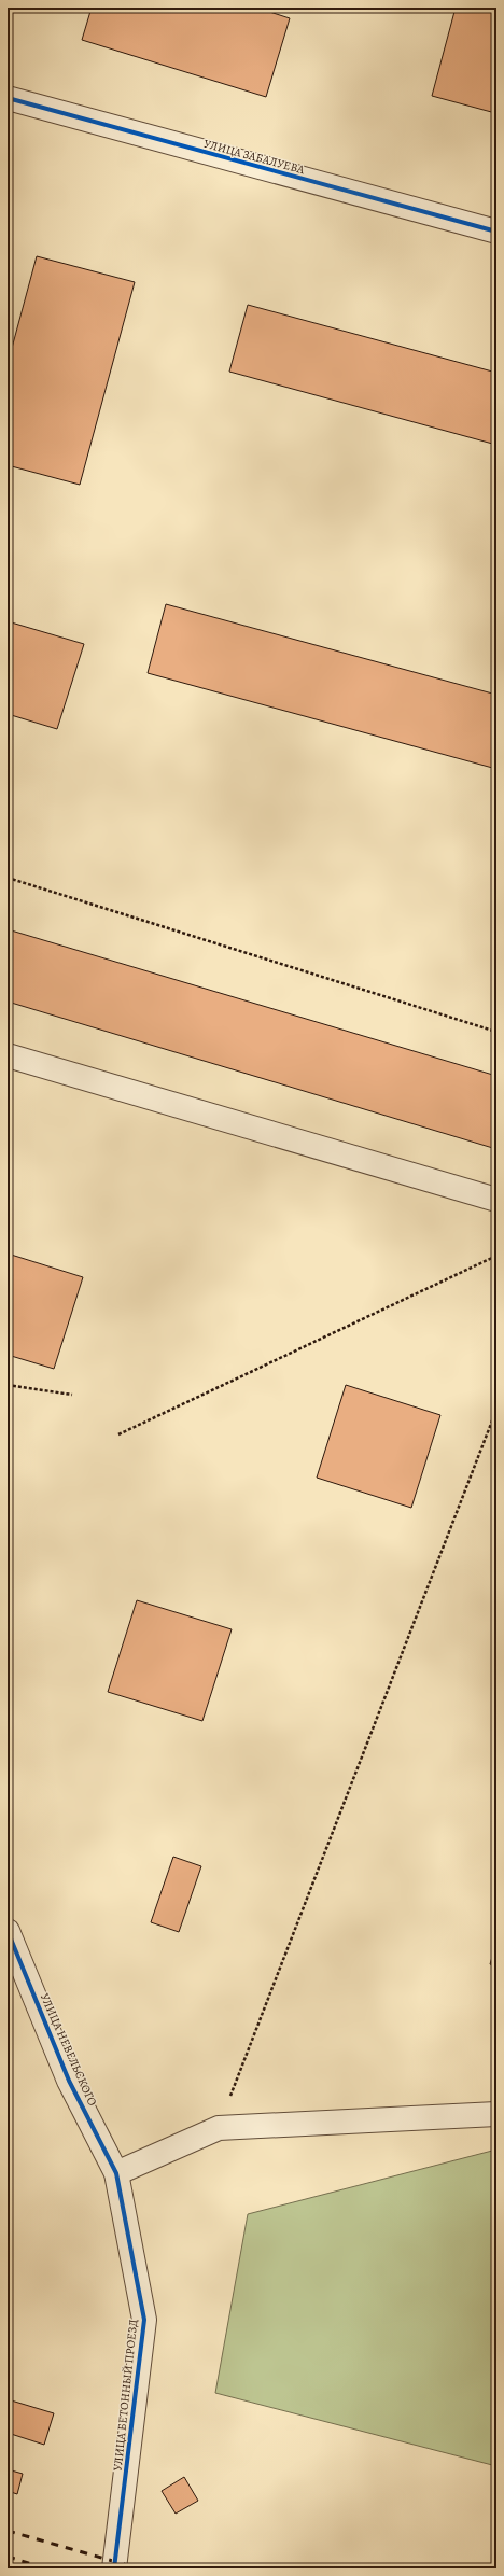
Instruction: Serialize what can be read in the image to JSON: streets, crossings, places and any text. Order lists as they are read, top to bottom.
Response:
{
  "streets": {
    "street": ["УЛИЦА ЗАБАЛУЕВА", "УЛИЦА НЕВЕЛЬСКОГО", "УЛИЦА БЕТОННЫЙ ПРОЕЗД"]
  },
  "crossings": [
    ["УЛИЦА НЕВЕЛЬСКОГО", "УЛИЦА БЕТОННЫЙ ПРОЕЗД"]
  ]
}
